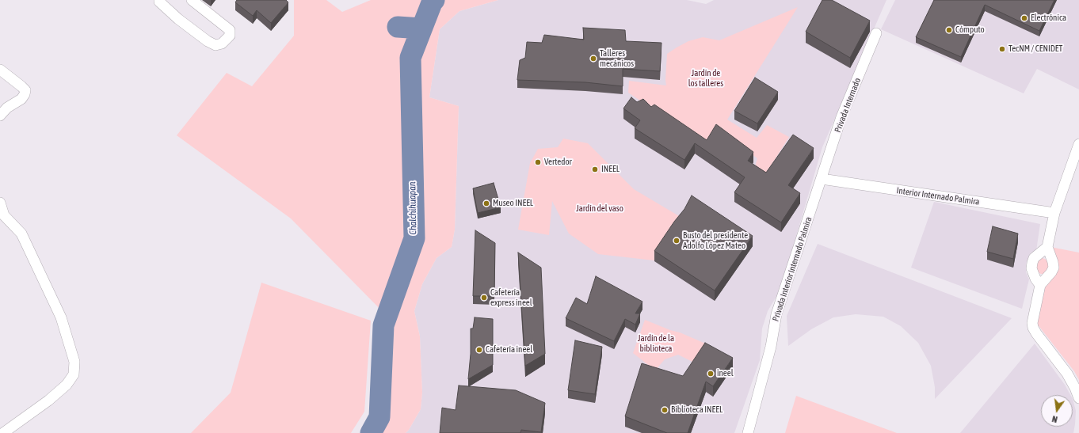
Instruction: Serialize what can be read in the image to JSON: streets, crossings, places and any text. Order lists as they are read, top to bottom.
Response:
{
  "streets": {
    "street": ["Privada Internado", "Interior Internado Palmira", "Privada Interior Internado Palmira"]
  },
  "crossings": [
    ["Privada Internado", "Interior Internado Palmira"],
    ["Privada Internado", "Privada Interior Internado Palmira"],
    ["Interior Internado Palmira", "Privada Interior Internado Palmira"]
  ],
  "water": ["Chalchihuapan"],
  "parks": ["Jardín de los talleres", "Jardín del vaso", "Jardín de la biblioteca"],
  "places": [
    "Electrónica",
    "Cómputo",
    "TecNM / CENIDET",
    "Talleres mecánicos",
    "Vertedor",
    "INEEL",
    "Museo INEEL",
    "Busto del presidente Adolfo López Mateo",
    "Cafetería express ineel",
    "Cafetería ineel",
    "ineel",
    "Biblioteca INEEL"
  ],
  "north": "bottom"
}
